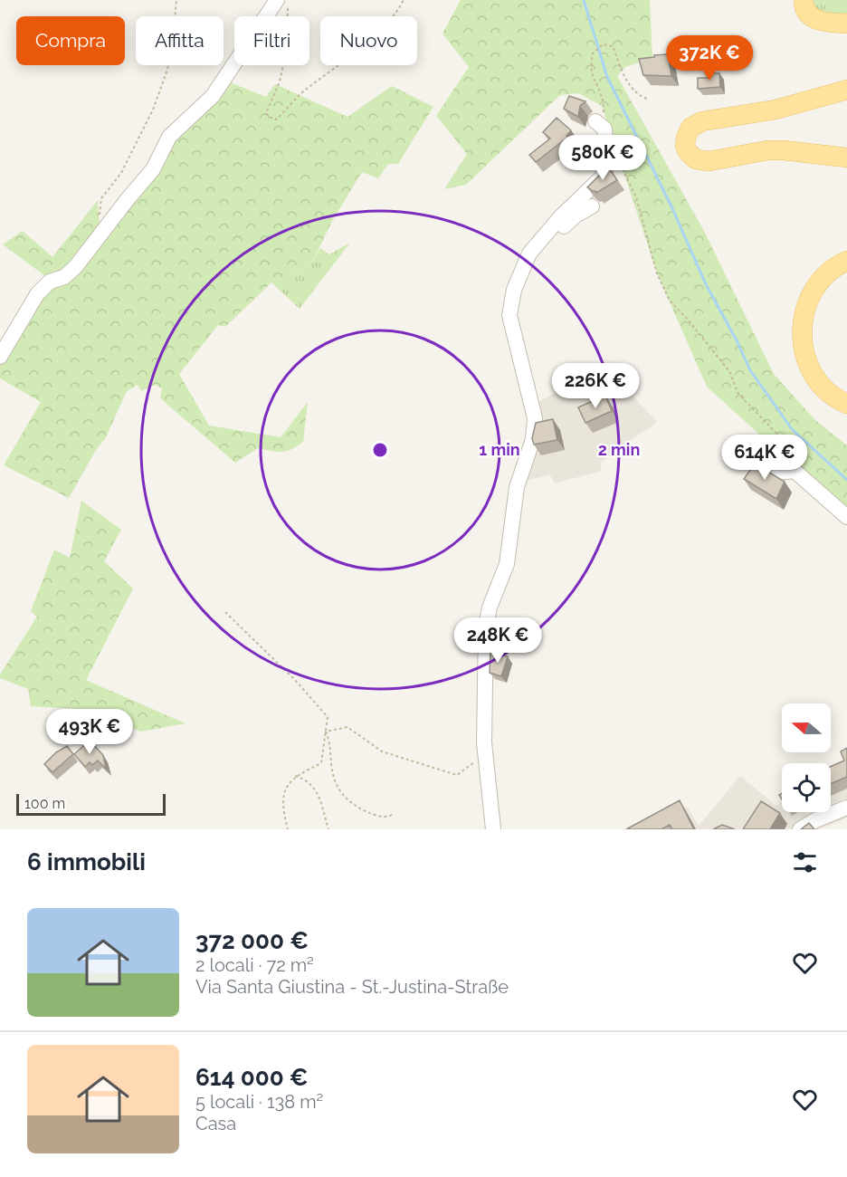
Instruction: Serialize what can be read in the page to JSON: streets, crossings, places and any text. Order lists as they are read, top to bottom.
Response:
{
  "scale_bar": "100 m",
  "north": "left",
  "page": {
    "chip": [
      "Compra",
      "Affitta",
      "Filtri",
      "Nuovo"
    ],
    "price": [
      "372K €",
      "580K €",
      "226K €",
      "614K €",
      "248K €",
      "493K €"
    ],
    "scale": "100 m",
    "heading": "6 immobili",
    "list": [
      {
        "name": "372 000 €",
        "note": "2 locali · 72 m² · Via Santa Giustina - St.-Justina-Straße"
      },
      {
        "name": "614 000 €",
        "note": "5 locali · 138 m² · Casa"
      }
    ]
  },
  "rings": ["1 min", "2 min"]
}
